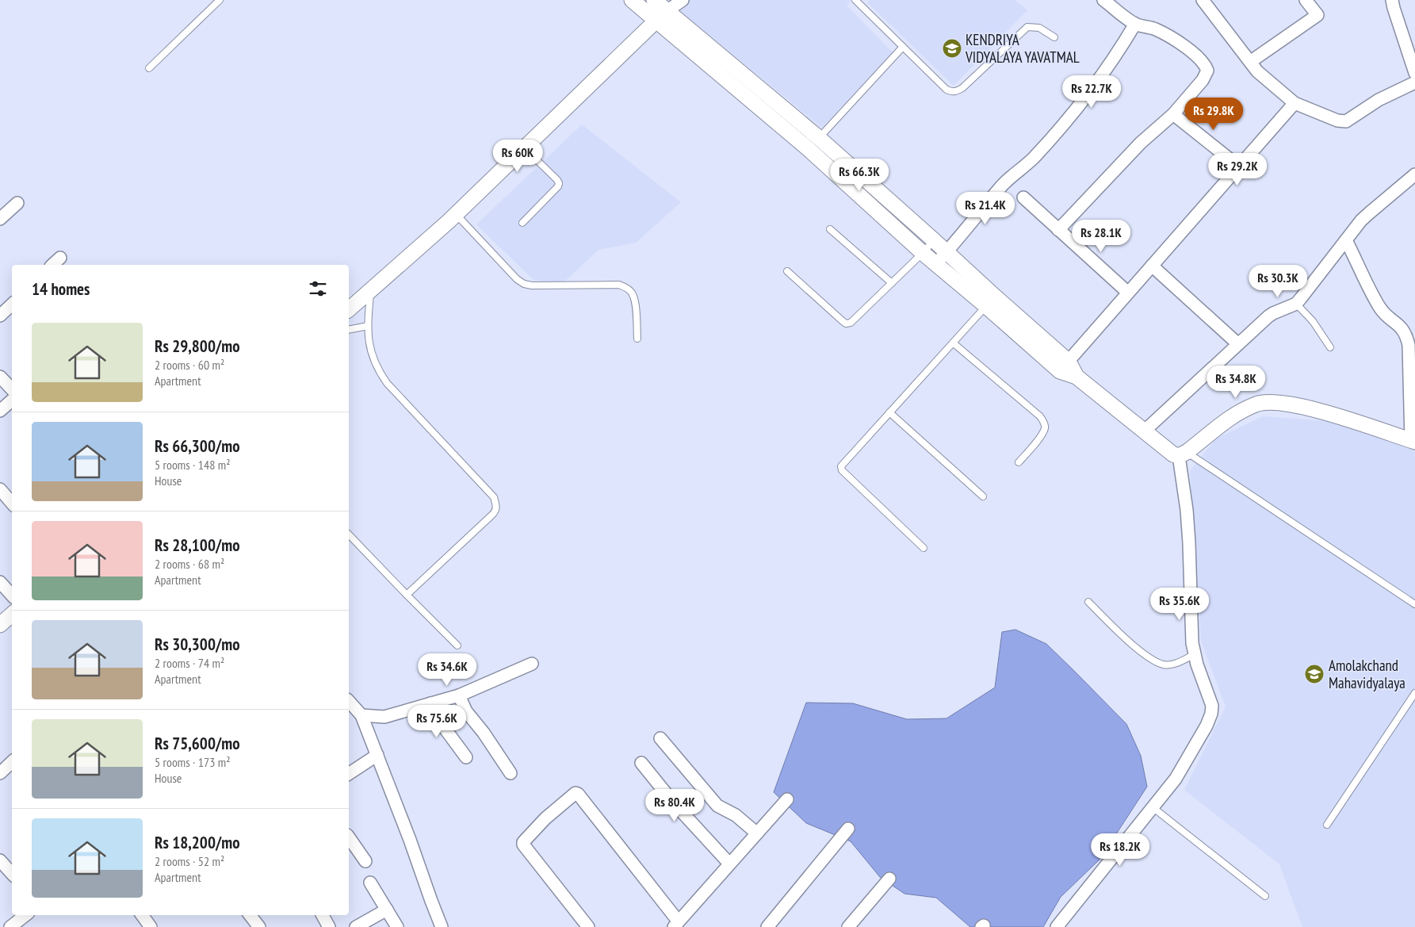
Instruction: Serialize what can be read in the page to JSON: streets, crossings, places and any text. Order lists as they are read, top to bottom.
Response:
{
  "places": {
    "school or university": ["KENDRIYA VIDYALAYA YAVATMAL", "Amolakchand Mahavidyalaya"]
  },
  "page": {
    "price": [
      "Rs 22.7K",
      "Rs 29.8K",
      "Rs 60K",
      "Rs 29.2K",
      "Rs 66.3K",
      "Rs 21.4K",
      "Rs 28.1K",
      "Rs 30.3K",
      "Rs 34.8K",
      "Rs 35.6K",
      "Rs 34.6K",
      "Rs 75.6K",
      "Rs 80.4K",
      "Rs 18.2K"
    ],
    "heading": "14 homes",
    "list": [
      {
        "name": "Rs 29,800/mo",
        "note": "2 rooms · 60 m² · Apartment"
      },
      {
        "name": "Rs 66,300/mo",
        "note": "5 rooms · 148 m² · House"
      },
      {
        "name": "Rs 28,100/mo",
        "note": "2 rooms · 68 m² · Apartment"
      },
      {
        "name": "Rs 30,300/mo",
        "note": "2 rooms · 74 m² · Apartment"
      },
      {
        "name": "Rs 75,600/mo",
        "note": "5 rooms · 173 m² · House"
      },
      {
        "name": "Rs 18,200/mo",
        "note": "2 rooms · 52 m² · Apartment"
      }
    ]
  }
}
